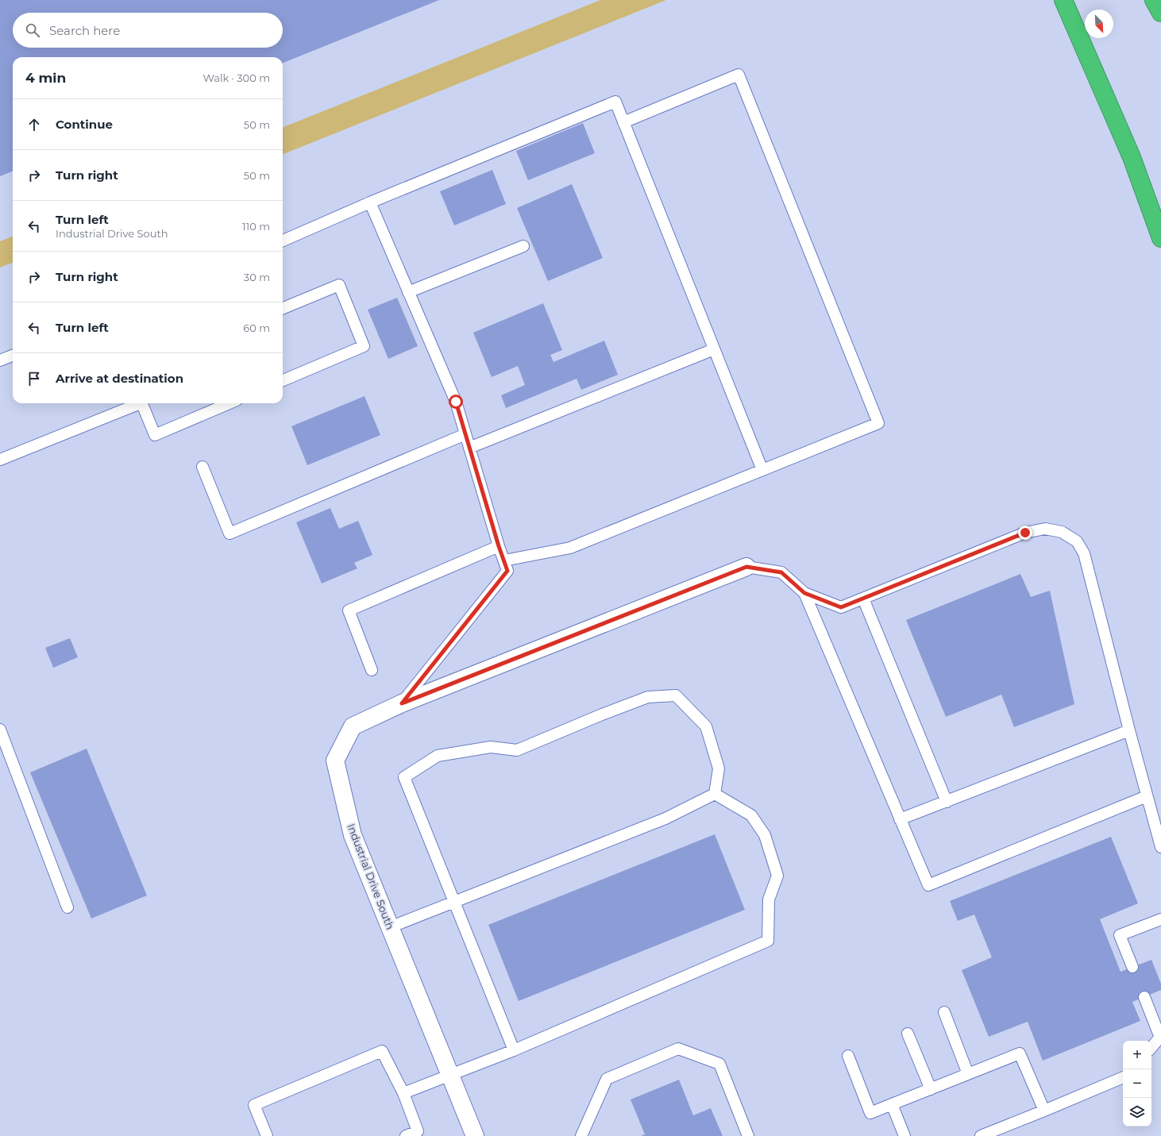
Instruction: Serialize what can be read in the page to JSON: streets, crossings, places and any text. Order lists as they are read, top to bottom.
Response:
{
  "streets": {
    "street": ["Industrial Drive South"]
  },
  "north": "bottom right",
  "page": {
    "search": "Search here",
    "heading": ["4 min", "Walk · 300 m"],
    "list": [
      ["Continue", "50 m"],
      ["Turn right", "50 m"],
      ["Turn left", "Industrial Drive South", "110 m"],
      ["Turn right", "30 m"],
      ["Turn left", "60 m"],
      "Arrive at destination"
    ],
    "map_buttons": ["+", "−"]
  }
}
